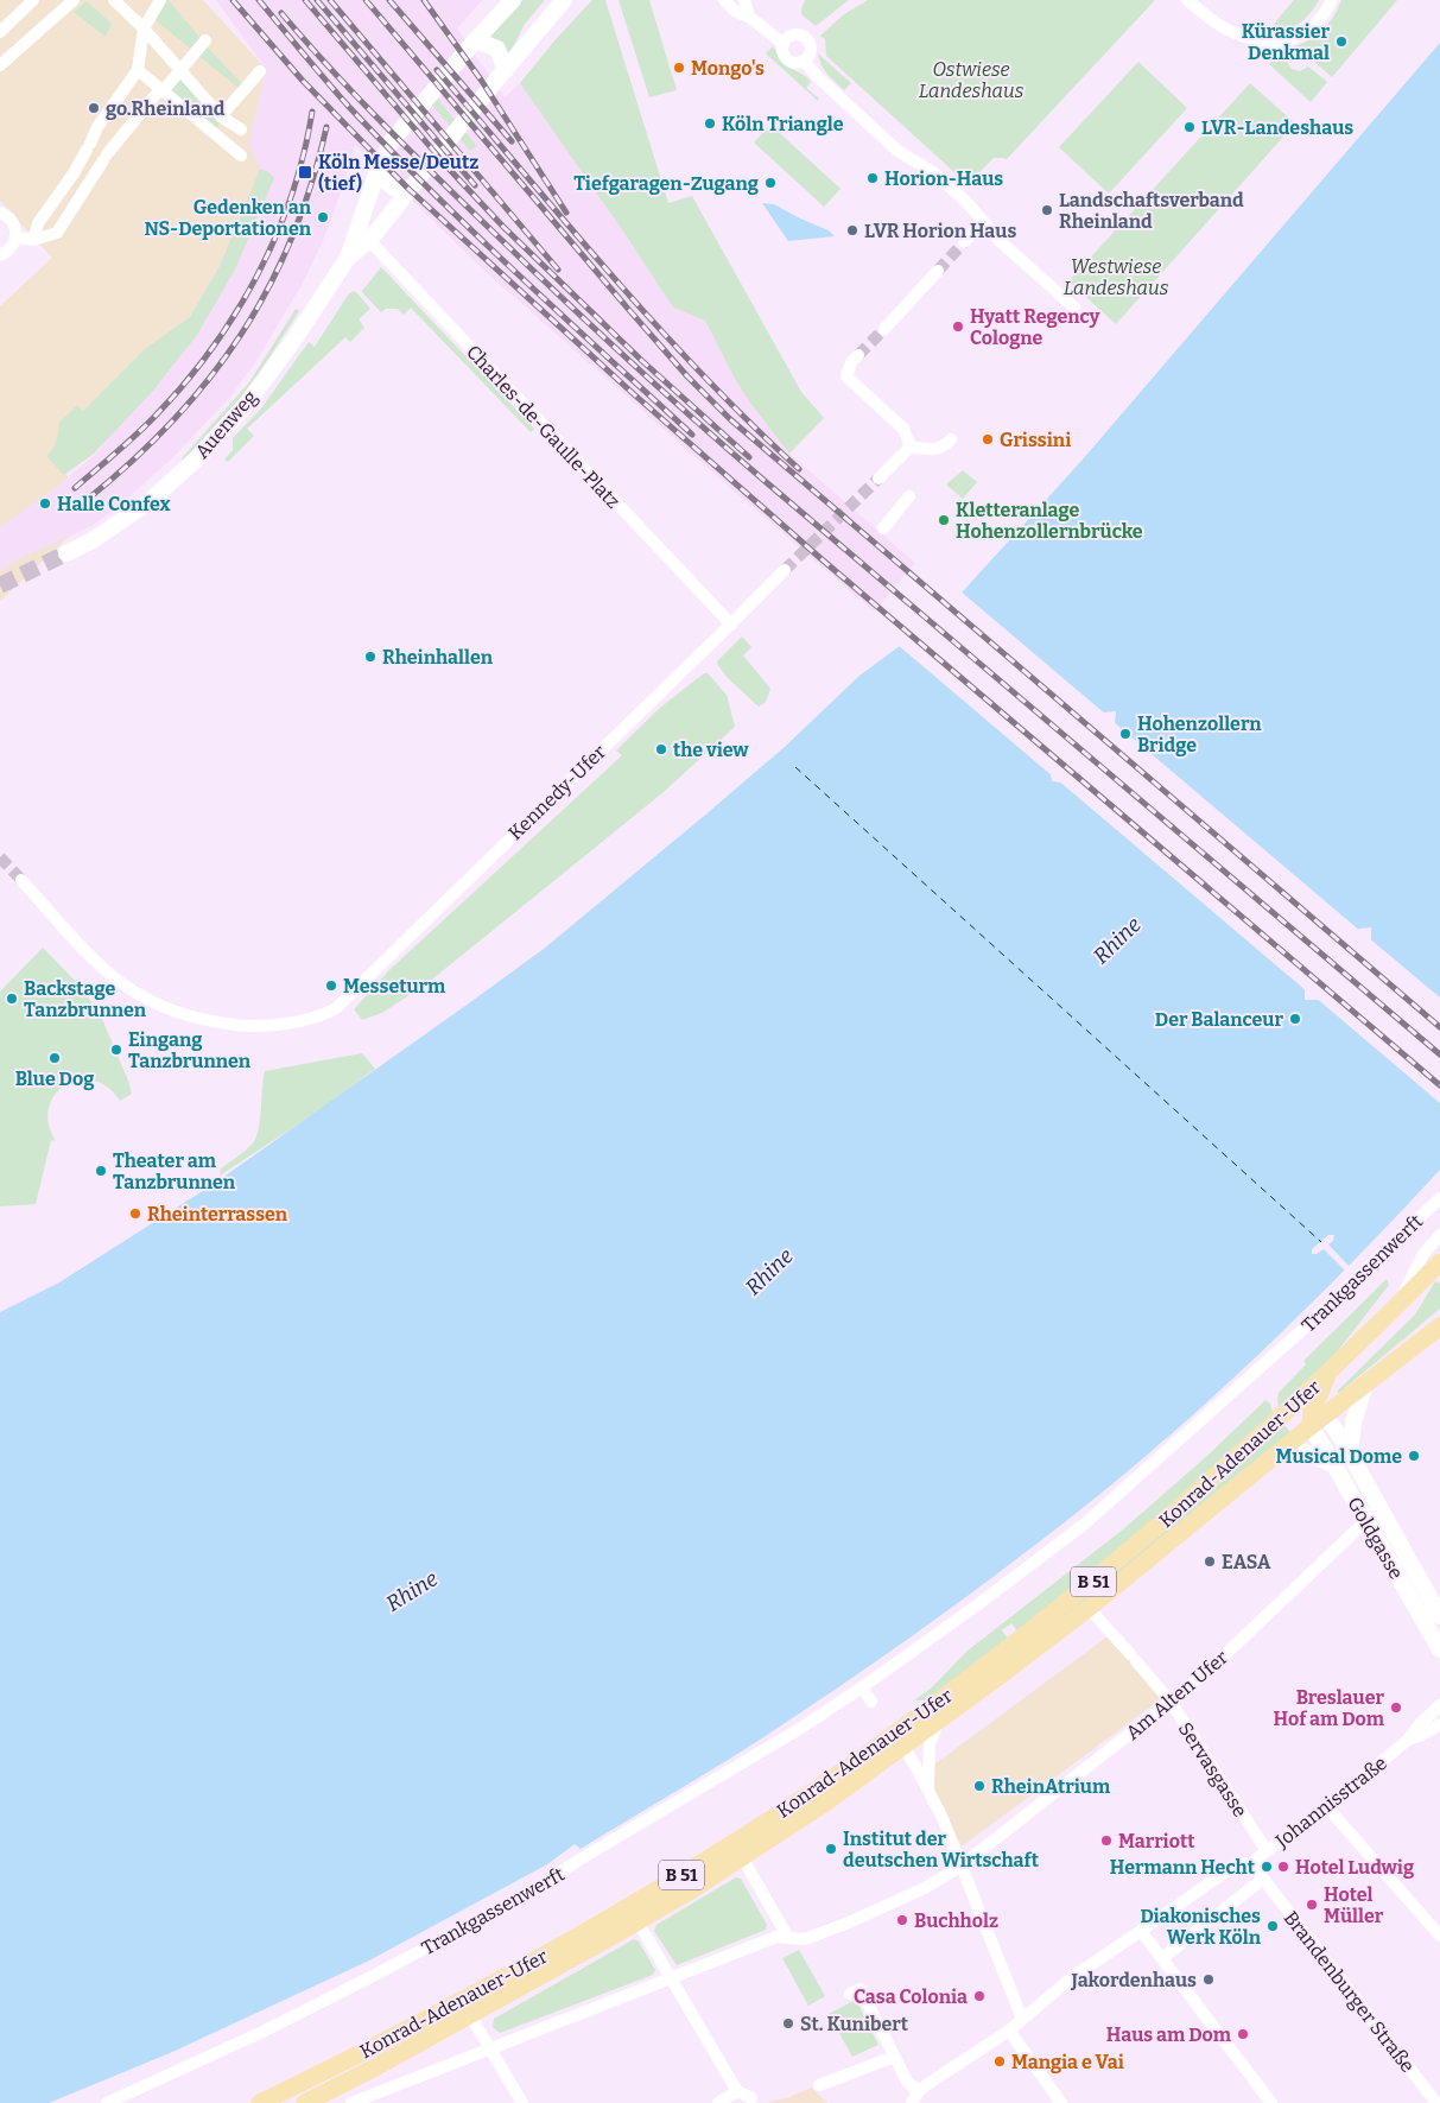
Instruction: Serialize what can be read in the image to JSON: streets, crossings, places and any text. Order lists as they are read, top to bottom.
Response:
{
  "streets": {
    "main road": ["Konrad-Adenauer-Ufer", "B 51"],
    "street": [
      "Auenweg",
      "Charles-de-Gaulle-Platz",
      "Kennedy-Ufer",
      "Trankgassenwerft",
      "Goldgasse",
      "Am Alten Ufer",
      "Servasgasse",
      "Johannisstraße",
      "Brandenburger Straße"
    ]
  },
  "crossings": [
    ["Auenweg", "Charles-de-Gaulle-Platz"],
    ["Charles-de-Gaulle-Platz", "Kennedy-Ufer"],
    ["Trankgassenwerft", "Konrad-Adenauer-Ufer"],
    ["Konrad-Adenauer-Ufer", "Goldgasse"],
    ["Konrad-Adenauer-Ufer", "Servasgasse"],
    ["Goldgasse", "Am Alten Ufer"],
    ["Am Alten Ufer", "Servasgasse"],
    ["Servasgasse", "Johannisstraße"]
  ],
  "water": ["Rhine"],
  "parks": ["Ostwiese Landeshaus", "Westwiese Landeshaus"],
  "places": {
    "other": [
      "Kürassier Denkmal",
      "Mongo's",
      "go.Rheinland",
      "Köln Triangle",
      "LVR-Landeshaus",
      "Horion-Haus",
      "Tiefgaragen-Zugang",
      "Landschaftsverband Rheinland",
      "Gedenken an NS-Deportationen",
      "LVR Horion Haus",
      "Hyatt Regency Cologne",
      "Grissini",
      "Halle Confex",
      "Kletteranlage Hohenzollernbrücke",
      "Rheinhallen",
      "Hohenzollern Bridge",
      "the view",
      "Messeturm",
      "Backstage Tanzbrunnen",
      "Der Balanceur",
      "Eingang Tanzbrunnen",
      "Blue Dog",
      "Theater am Tanzbrunnen",
      "Rheinterrassen",
      "Musical Dome",
      "EASA",
      "Breslauer Hof am Dom",
      "RheinAtrium",
      "Marriott",
      "Institut der deutschen Wirtschaft",
      "Hermann Hecht",
      "Hotel Ludwig",
      "Hotel Müller",
      "Buchholz",
      "Diakonisches Werk Köln",
      "Jakordenhaus",
      "Casa Colonia",
      "St. Kunibert",
      "Haus am Dom",
      "Mangia e Vai"
    ],
    "transit": ["Köln Messe/Deutz (tief)"]
  }
}
